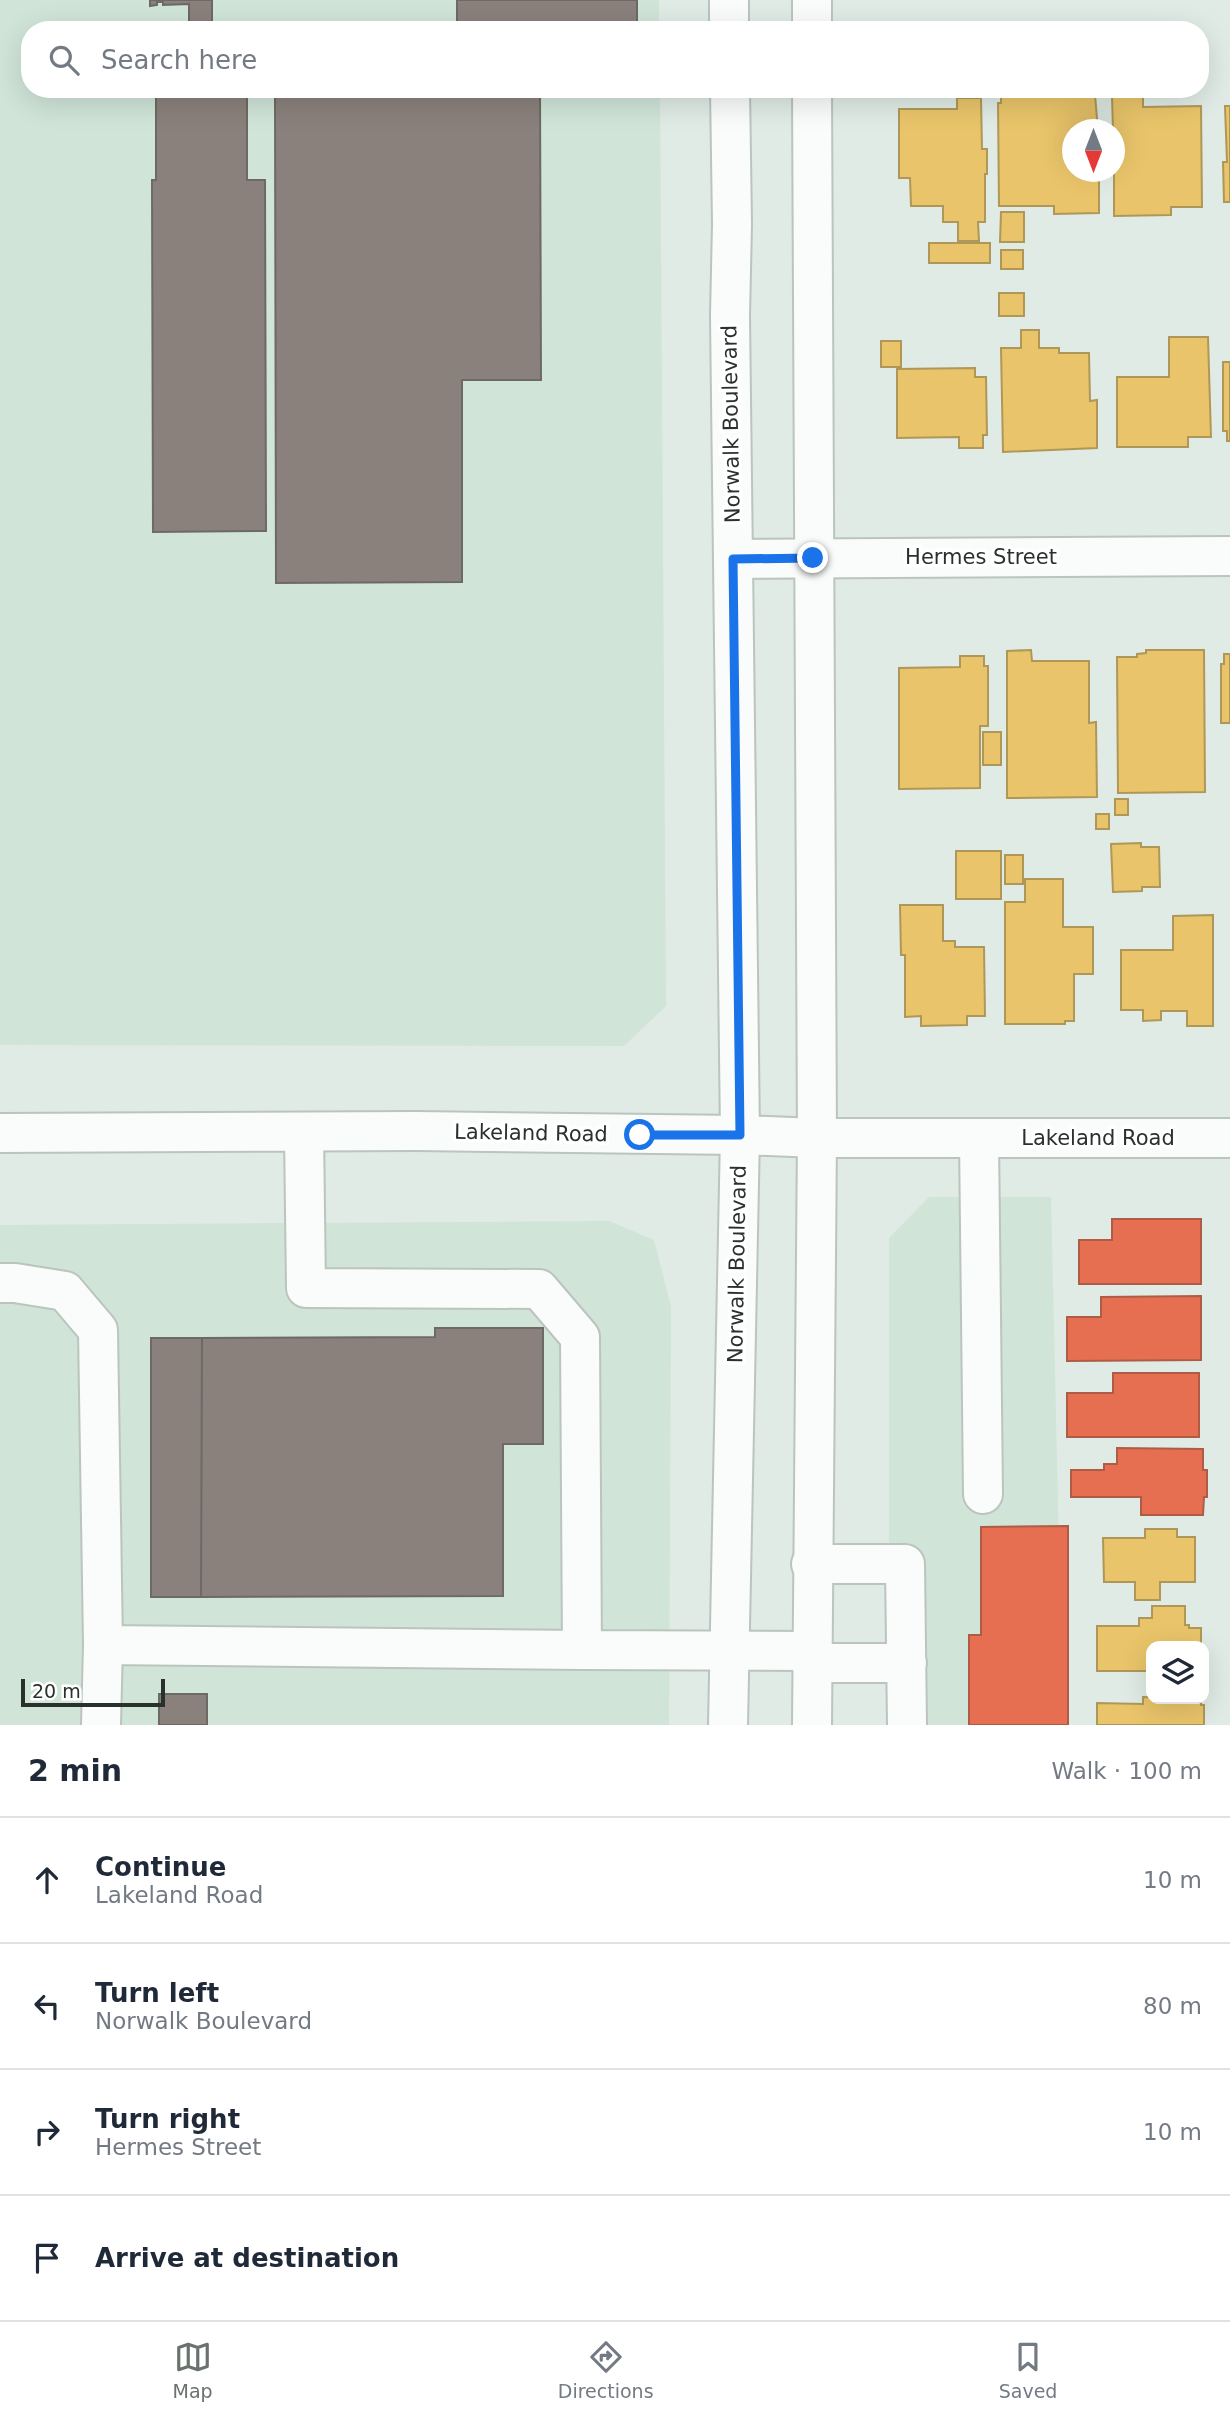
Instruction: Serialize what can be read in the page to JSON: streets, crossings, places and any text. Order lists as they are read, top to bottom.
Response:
{
  "streets": {
    "main road": ["Norwalk Boulevard", "Hermes Street", "Lakeland Road"]
  },
  "crossings": [
    ["Norwalk Boulevard", "Hermes Street"],
    ["Norwalk Boulevard", "Lakeland Road"]
  ],
  "scale_bar": "20 m",
  "north": "bottom",
  "page": {
    "search": "Search here",
    "scale": "20 m",
    "heading": ["2 min", "Walk · 100 m"],
    "list": [
      ["Continue", "Lakeland Road", "10 m"],
      ["Turn left", "Norwalk Boulevard", "80 m"],
      ["Turn right", "Hermes Street", "10 m"],
      "Arrive at destination"
    ],
    "nav": ["Map", "Directions", "Saved"]
  }
}
